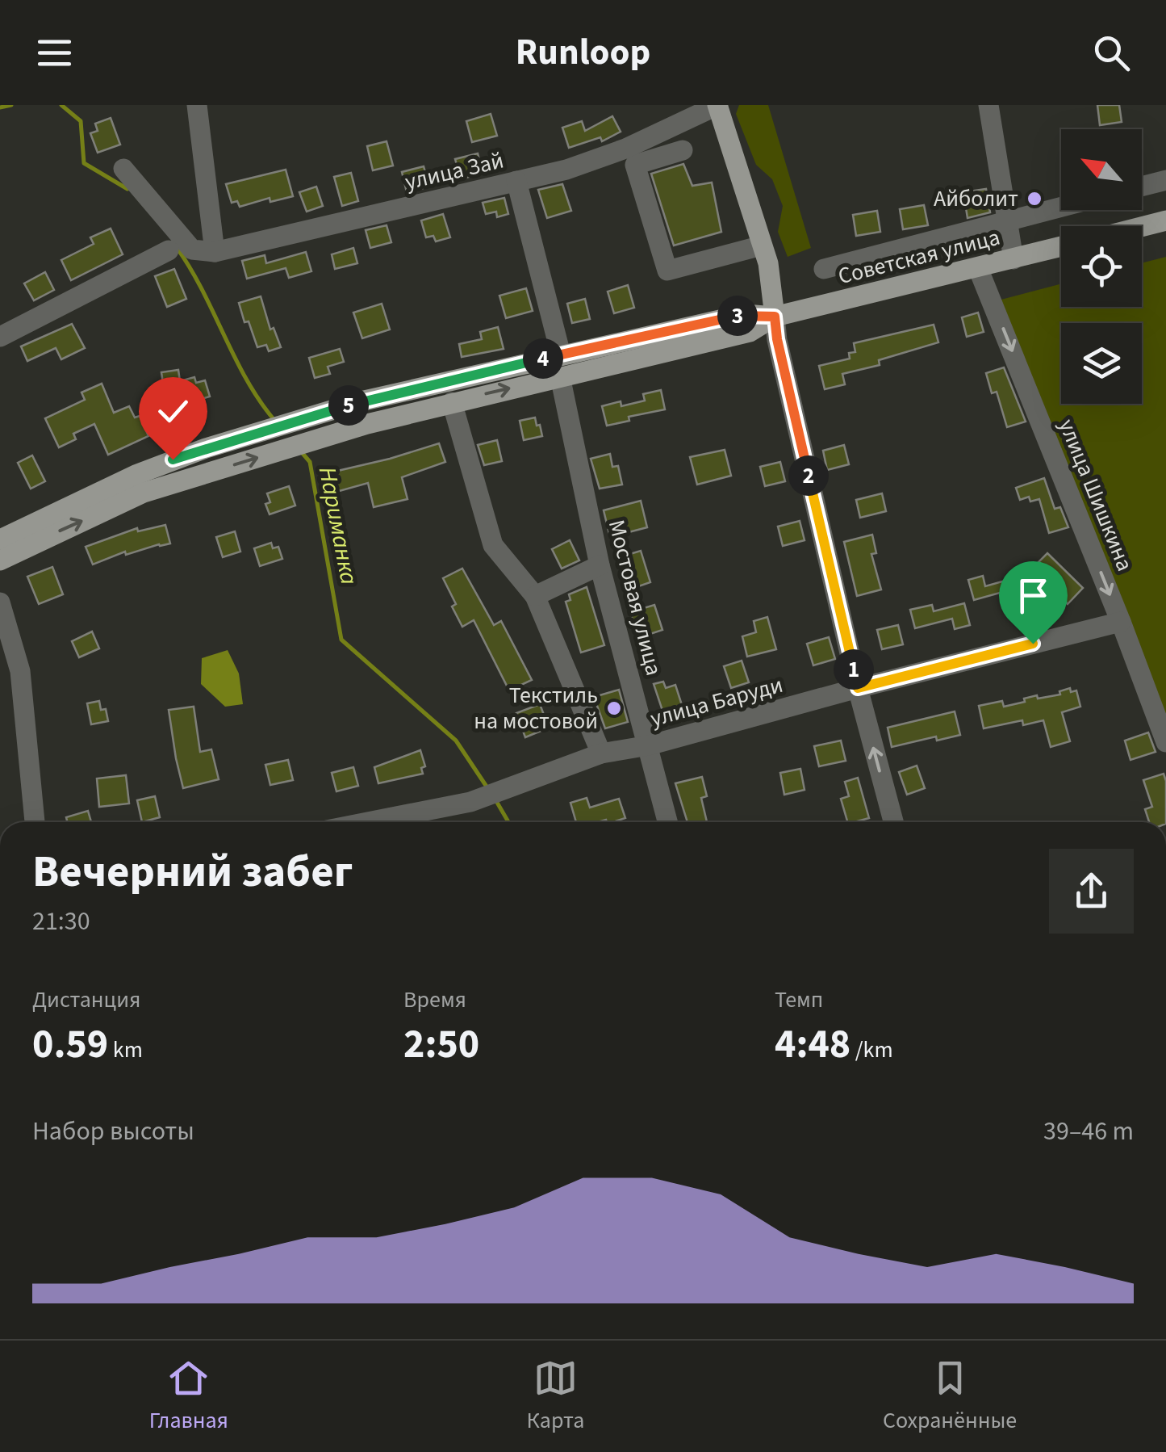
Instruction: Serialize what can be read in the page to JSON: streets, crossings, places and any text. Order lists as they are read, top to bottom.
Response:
{
  "streets": {
    "main road": ["Советская улица"],
    "street": [
      "улица Зай",
      "улица Шишкина",
      "Мостовая улица",
      "улица Баруди"
    ]
  },
  "crossings": [
    ["Советская улица", "улица Шишкина"],
    ["Советская улица", "Мостовая улица"],
    ["улица Шишкина", "улица Баруди"],
    ["Мостовая улица", "улица Баруди"]
  ],
  "one_way": ["улица Шишкина"],
  "water": ["Нариманка"],
  "places": ["Айболит", "Текстиль на мостовой"],
  "north": "top left",
  "page": {
    "header": "Runloop",
    "pins": [
      "3",
      "4",
      "5",
      "2",
      "1"
    ],
    "heading": ["Вечерний забег", "21:30"],
    "stats": [
      ["Дистанция", "0.59 km"],
      ["Время", "2:50"],
      ["Темп", "4:48 /km"]
    ],
    "chart": ["Набор высоты", "39–46 m"],
    "tabs": ["Главная", "Карта", "Сохранённые"]
  }
}
